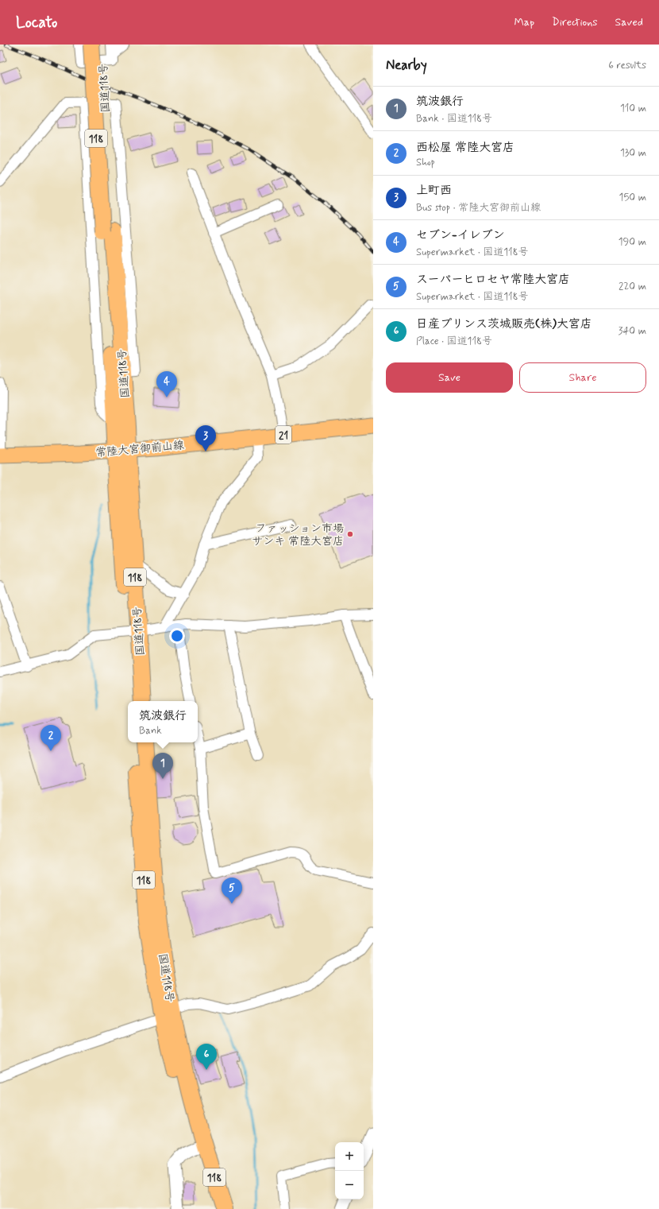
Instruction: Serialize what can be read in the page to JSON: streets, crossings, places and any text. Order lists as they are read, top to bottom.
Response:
{
  "streets": {
    "highway": ["国道118号", "118"],
    "main road": ["21", "常陸大宮御前山線"]
  },
  "crossings": [
    ["国道118号", "常陸大宮御前山線"]
  ],
  "places": ["ファッション市場 サンキ 常陸大宮店"],
  "page": {
    "header": "Locato",
    "nav": ["Map", "Directions", "Saved"],
    "heading": ["Nearby", "6 results"],
    "list": [
      {
        "mark": "1",
        "name": "筑波銀行",
        "note": "Bank · 国道118号",
        "value": "110 m"
      },
      {
        "mark": "2",
        "name": "西松屋 常陸大宮店",
        "note": "Shop",
        "value": "130 m"
      },
      {
        "mark": "3",
        "name": "上町西",
        "note": "Bus stop · 常陸大宮御前山線",
        "value": "150 m"
      },
      {
        "mark": "4",
        "name": "セブン-イレブン",
        "note": "Supermarket · 国道118号",
        "value": "190 m"
      },
      {
        "mark": "5",
        "name": "スーパーヒロセヤ常陸大宮店",
        "note": "Supermarket · 国道118号",
        "value": "220 m"
      },
      {
        "mark": "6",
        "name": "日産プリンス茨城販売(株)大宮店",
        "note": "Place · 国道118号",
        "value": "340 m"
      }
    ],
    "buttons": ["Save", "Share"],
    "pins": [
      "4",
      "3",
      "2",
      "1",
      "5",
      "6"
    ],
    "popup": ["筑波銀行", "Bank"],
    "map_buttons": ["+", "−"]
  }
}
